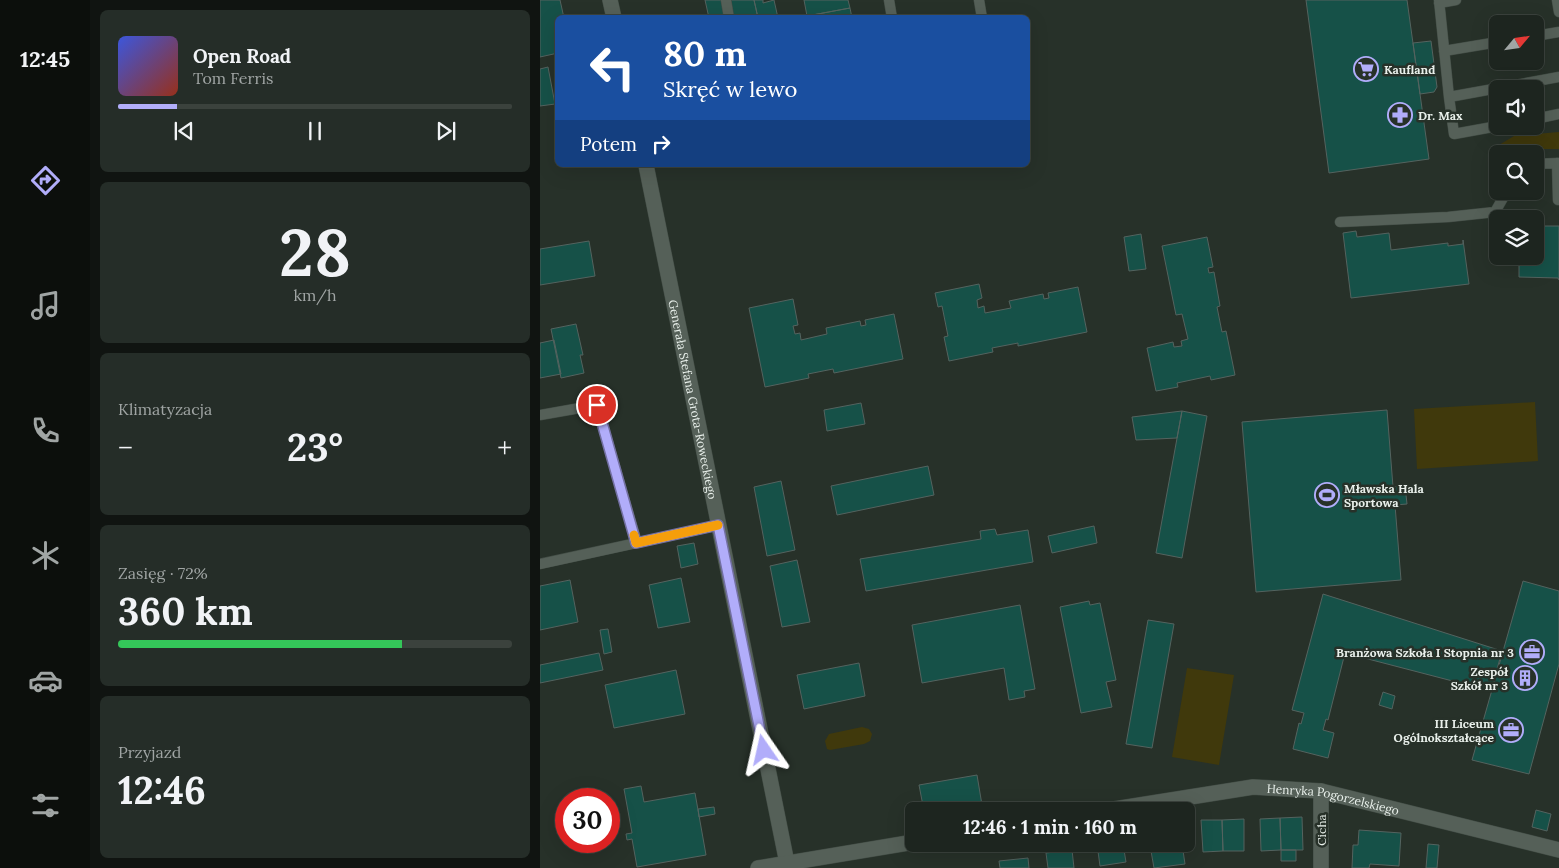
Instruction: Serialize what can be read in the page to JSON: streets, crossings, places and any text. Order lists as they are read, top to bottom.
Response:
{
  "streets": {
    "street": ["Generała Stefana Grota-Roweckiego", "Henryka Pogorzelskiego", "Cicha"]
  },
  "crossings": [
    ["Henryka Pogorzelskiego", "Cicha"]
  ],
  "places": {
    "supermarket": ["Kaufland"],
    "pharmacy": ["Dr. Max"],
    "sports": ["Mławska Hala Sportowa"],
    "office": ["Branżowa Szkoła I Stopnia nr 3", "III Liceum Ogólnokształcące"],
    "building": ["Zespół Szkół nr 3"]
  },
  "north": "top right",
  "page": {
    "tabs": "12:45",
    "turn": ["80 m", "Skręć w lewo"],
    "song": ["Open Road", "Tom Ferris"],
    "then": "Potem",
    "tile": [
      ["28", "km/h"],
      "Klimatyzacja",
      ["Zasięg · 72%", "360 km"],
      ["Przyjazd", "12:46"]
    ],
    "heat": ["−", "23°", "+"],
    "limit": "30",
    "trip": "12:46 · 1 min · 160 m"
  }
}
